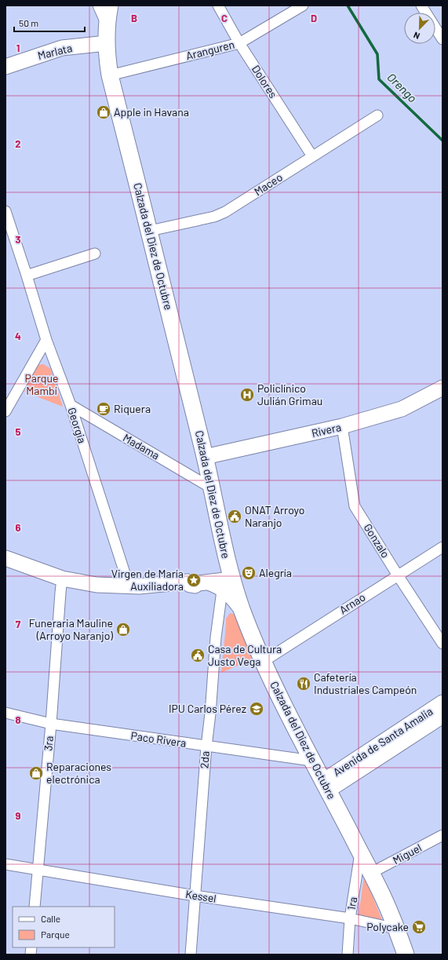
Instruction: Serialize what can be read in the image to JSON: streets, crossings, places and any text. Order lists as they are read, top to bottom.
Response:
{
  "streets": {
    "main road": ["Calzada del Diez de Octubre"],
    "street": [
      "Aranguren",
      "Marlata",
      "Dolores",
      "Maceo",
      "Georgia",
      "Rivera",
      "Madama",
      "Gonzalo",
      "Arnao",
      "Paco Rivera",
      "Avenida de Santa Amalia",
      "3ra",
      "2da",
      "Miguel",
      "Kessel",
      "1ra"
    ]
  },
  "crossings": [
    ["Aranguren", "Dolores"],
    ["Aranguren", "Calzada del Diez de Octubre"],
    ["Marlata", "Calzada del Diez de Octubre"],
    ["Dolores", "Maceo"],
    ["Maceo", "Calzada del Diez de Octubre"],
    ["Calzada del Diez de Octubre", "Rivera"],
    ["Calzada del Diez de Octubre", "Madama"],
    ["Calzada del Diez de Octubre", "Arnao"],
    ["Calzada del Diez de Octubre", "Paco Rivera"],
    ["Calzada del Diez de Octubre", "Avenida de Santa Amalia"],
    ["Calzada del Diez de Octubre", "2da"],
    ["Calzada del Diez de Octubre", "Miguel"],
    ["Calzada del Diez de Octubre", "Kessel"],
    ["Calzada del Diez de Octubre", "1ra"],
    ["Georgia", "Madama"],
    ["Rivera", "Gonzalo"],
    ["Gonzalo", "Arnao"],
    ["Paco Rivera", "3ra"],
    ["Paco Rivera", "2da"],
    ["3ra", "Kessel"],
    ["2da", "Kessel"],
    ["Kessel", "1ra"]
  ],
  "water": ["Orengo"],
  "parks": ["Parque Mambí"],
  "places": {
    "shop": ["Apple in Havana", "Funeraria Mauline (Arroyo Naranjo)", "Reparaciones electrónica"],
    "hospital": ["Policlínico Julián Grimau"],
    "cafe": ["Riquera"],
    "public building": ["ONAT Arroyo Naranjo", "Casa de Cultura Justo Vega"],
    "theatre": ["Alegría"],
    "place": ["Virgen de María Auxiliadora"],
    "restaurant": ["Cafetería Industriales Campeón"],
    "school or university": ["IPU Carlos Pérez"],
    "supermarket": ["Polycake"]
  },
  "legend": ["Calle", "Parque"],
  "scale_bar": "50 m",
  "north": "bottom left",
  "grid": {
    "columns": ["B", "C", "D"],
    "rows": [
      "1",
      "2",
      "3",
      "4",
      "5",
      "6",
      "7",
      "8",
      "9"
    ]
  }
}
